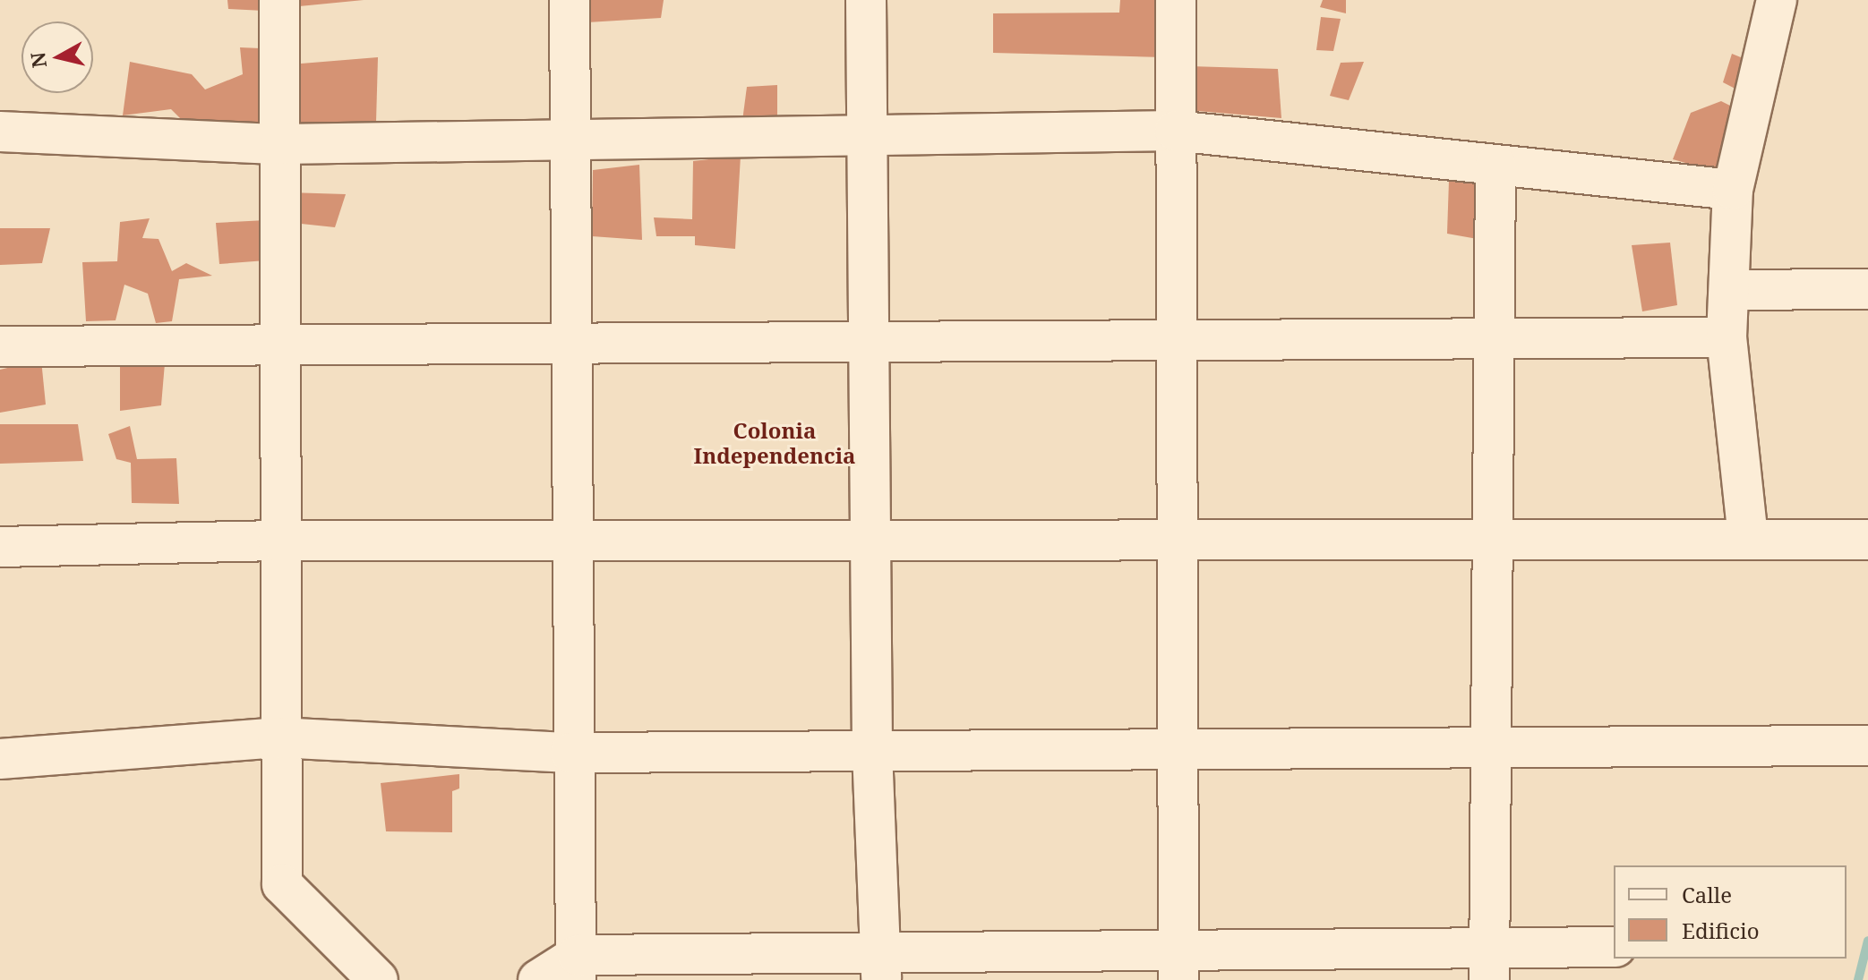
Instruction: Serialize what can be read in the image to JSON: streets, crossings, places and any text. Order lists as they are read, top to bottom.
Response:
{
  "districts": ["Colonia Independencia"],
  "legend": ["Calle", "Edificio"],
  "north": "left"
}
